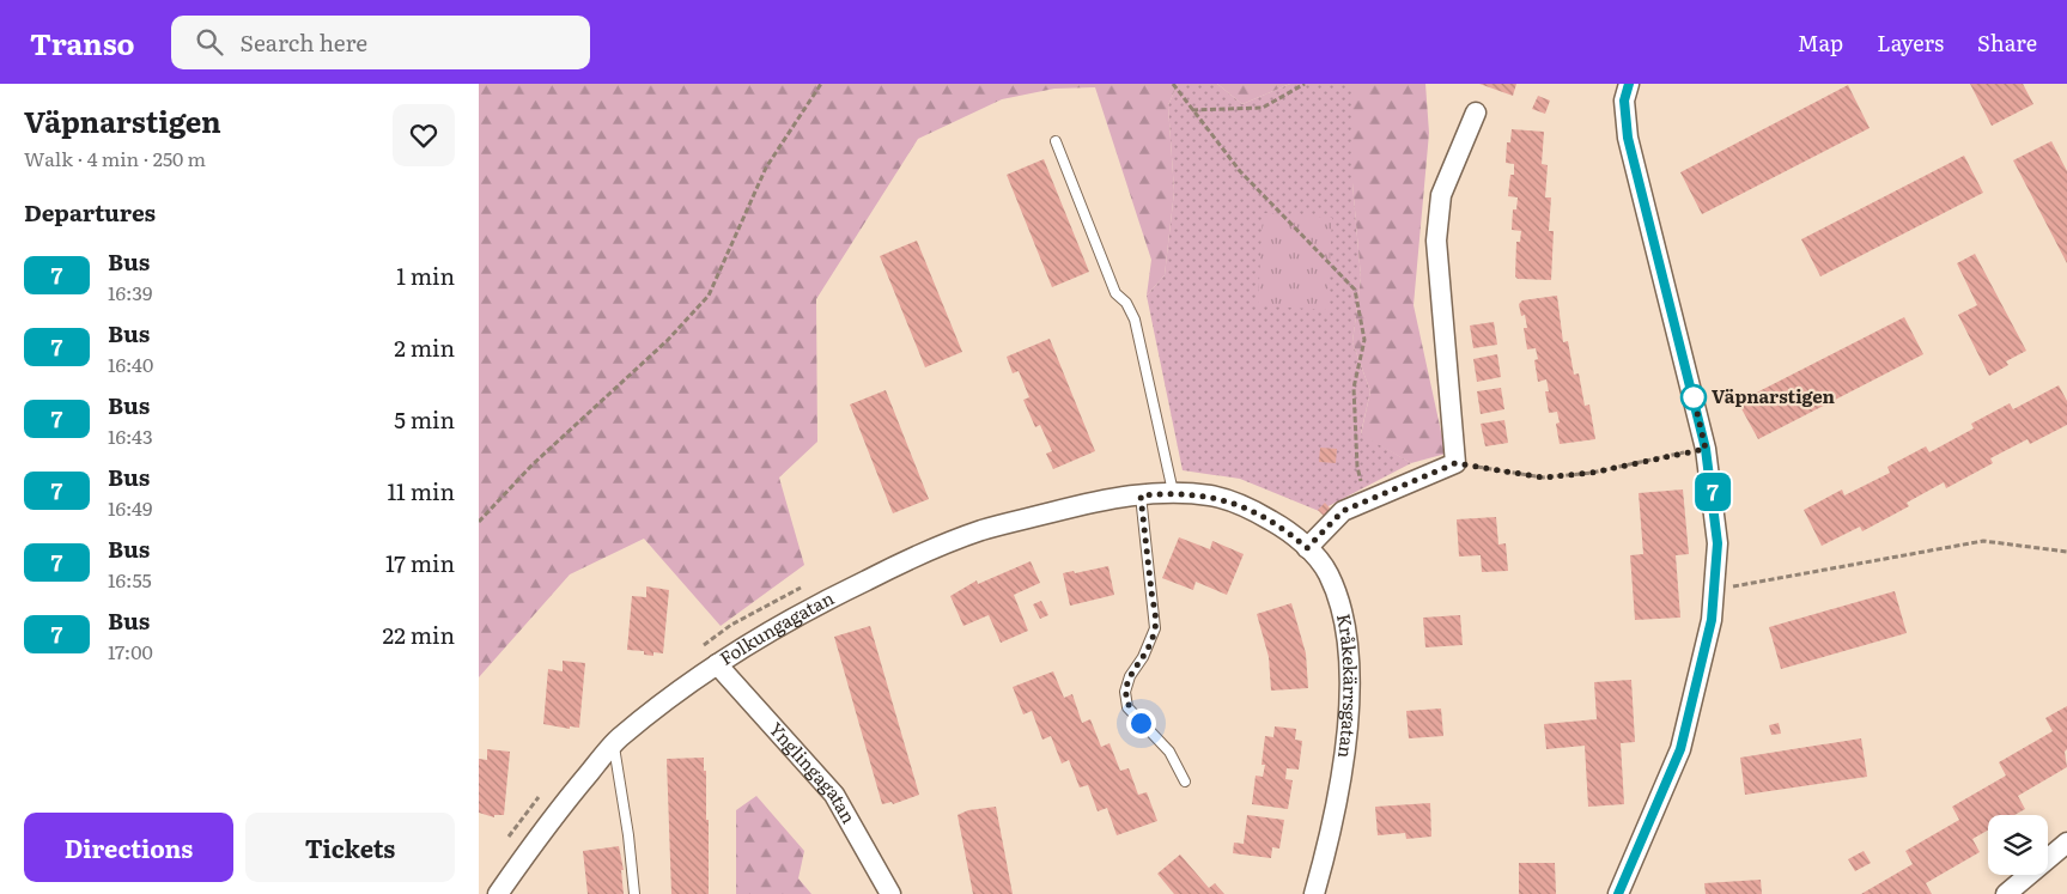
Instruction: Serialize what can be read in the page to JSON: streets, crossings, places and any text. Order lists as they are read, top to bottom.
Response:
{
  "streets": {
    "street": ["Folkungagatan", "Kråkekärrsgatan", "Ynglingagatan"]
  },
  "crossings": [
    ["Folkungagatan", "Kråkekärrsgatan"],
    ["Folkungagatan", "Ynglingagatan"]
  ],
  "places": ["Väpnarstigen"],
  "lines": ["bus line 7"],
  "page": {
    "header": "Transo",
    "search": "Search here",
    "nav": ["Map", "Layers", "Share"],
    "heading": [
      ["Väpnarstigen", "Walk · 4 min · 250 m"],
      "Departures"
    ],
    "on_map": "7",
    "list": [
      {
        "mark": "7",
        "name": "Bus",
        "note": "16:39",
        "value": "1 min"
      },
      {
        "mark": "7",
        "name": "Bus",
        "note": "16:40",
        "value": "2 min"
      },
      {
        "mark": "7",
        "name": "Bus",
        "note": "16:43",
        "value": "5 min"
      },
      {
        "mark": "7",
        "name": "Bus",
        "note": "16:49",
        "value": "11 min"
      },
      {
        "mark": "7",
        "name": "Bus",
        "note": "16:55",
        "value": "17 min"
      },
      {
        "mark": "7",
        "name": "Bus",
        "note": "17:00",
        "value": "22 min"
      }
    ],
    "buttons": ["Directions", "Tickets"]
  }
}
